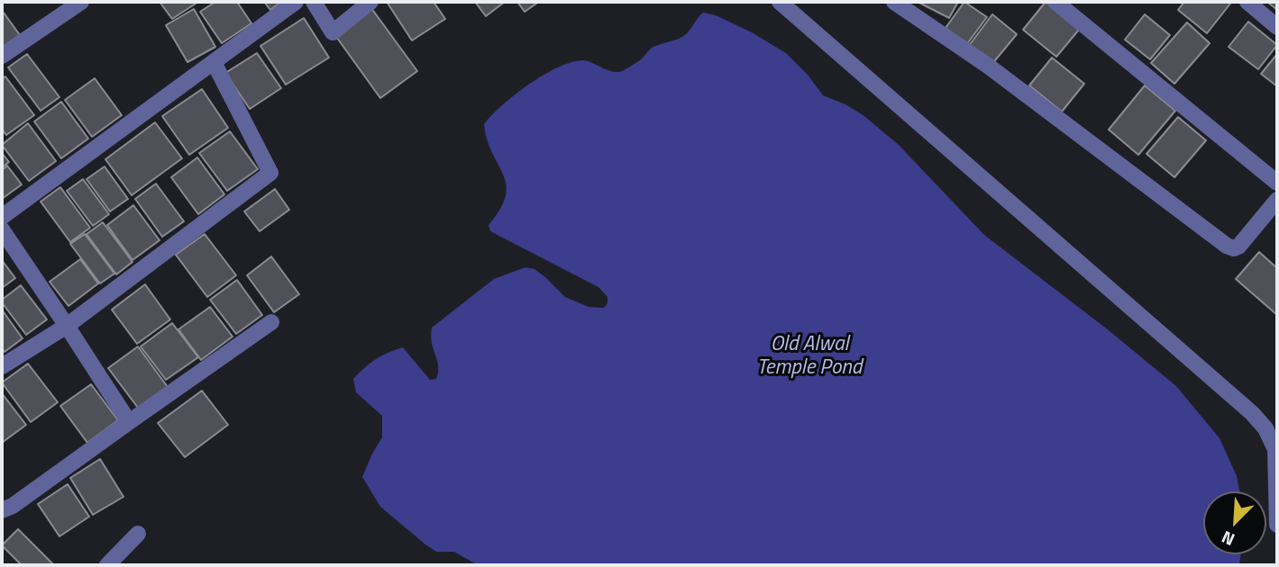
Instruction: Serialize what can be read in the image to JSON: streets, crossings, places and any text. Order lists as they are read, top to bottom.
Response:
{
  "water": ["Old Alwal Temple Pond"],
  "north": "bottom left"
}
